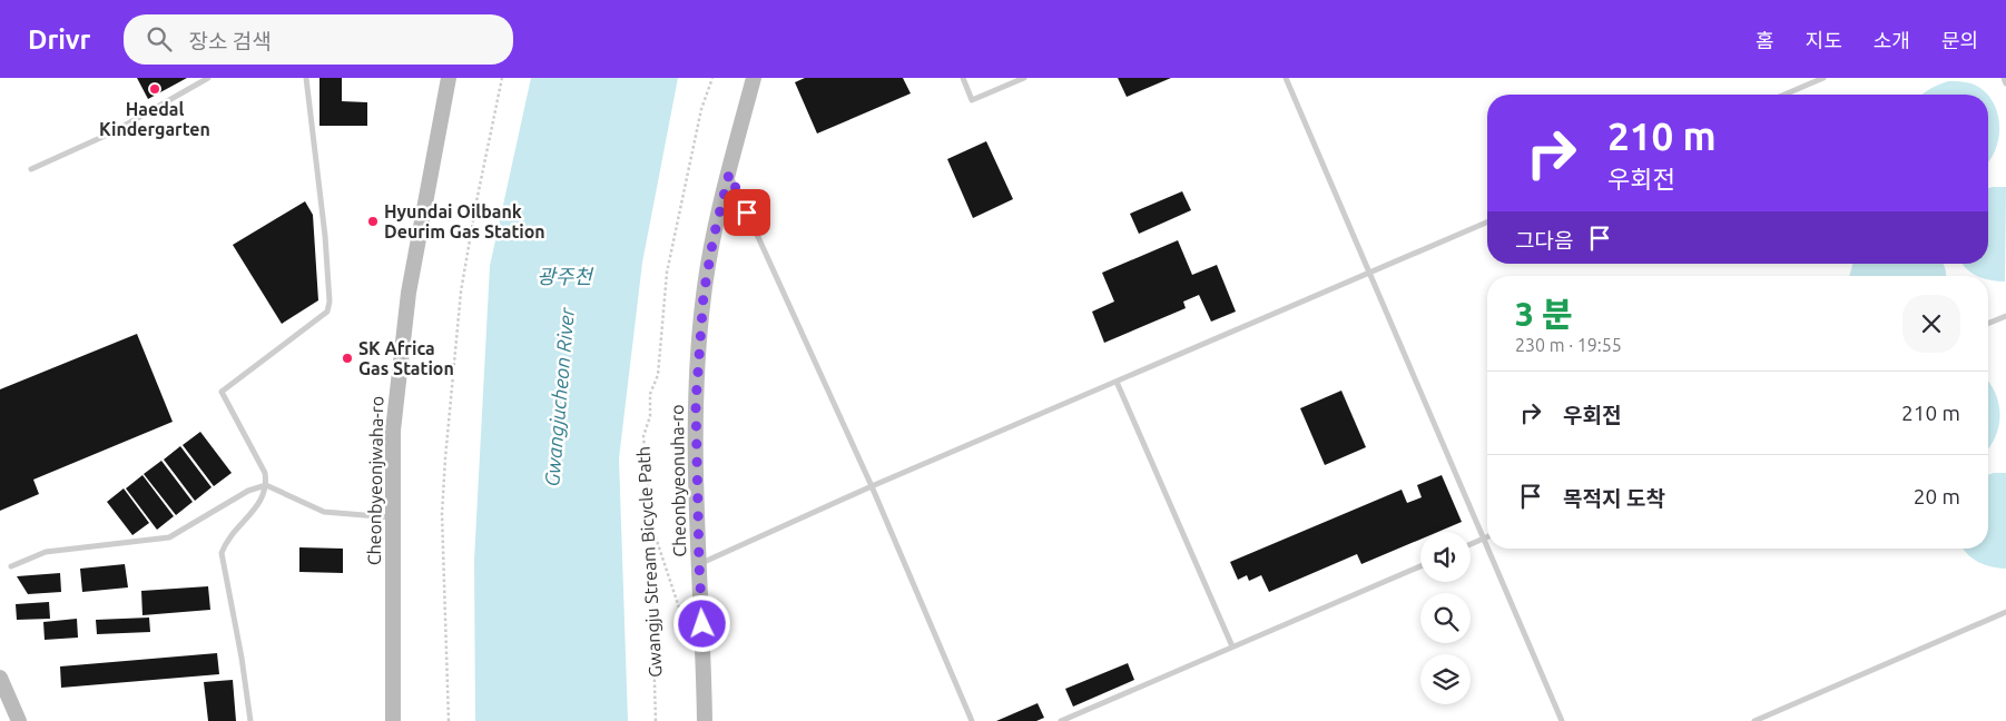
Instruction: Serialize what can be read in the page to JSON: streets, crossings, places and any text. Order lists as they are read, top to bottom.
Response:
{
  "streets": {
    "street": ["Cheonbyeonjwaha-ro", "Cheonbyeonuha-ro"],
    "path": ["Gwangju Stream Bicycle Path"]
  },
  "water": ["광주천", "Gwangjucheon River"],
  "places": ["Haedal Kindergarten", "Hyundai Oilbank Deurim Gas Station", "SK Africa Gas Station"],
  "page": {
    "header": "Drivr",
    "search": "장소 검색",
    "nav": [
      "홈",
      "지도",
      "소개",
      "문의"
    ],
    "turn": ["210 m", "우회전"],
    "then": "그다음",
    "heading": ["3 분", "230 m · 19:55"],
    "list": [
      {
        "name": "우회전",
        "value": "210 m"
      },
      {
        "name": "목적지 도착",
        "value": "20 m"
      }
    ]
  }
}
